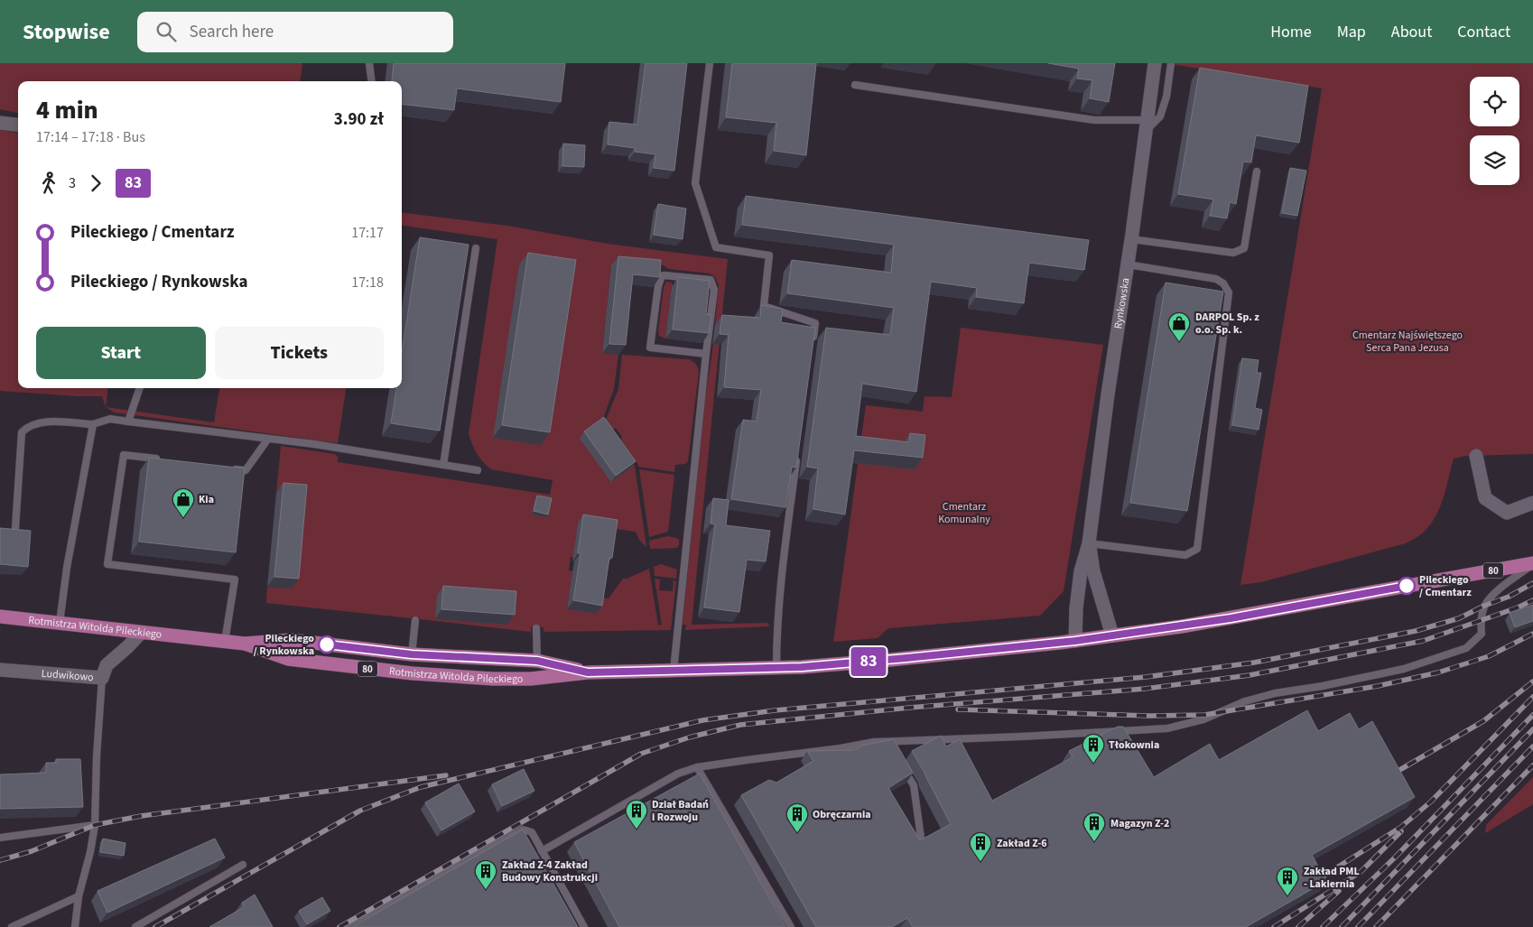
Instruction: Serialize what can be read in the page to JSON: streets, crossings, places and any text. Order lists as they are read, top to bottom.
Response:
{
  "streets": {
    "main road": ["80", "Rotmistrza Witolda Pileckiego"],
    "street": ["Rynkowska", "Ludwikowo"]
  },
  "crossings": [
    ["Rynkowska", "Rotmistrza Witolda Pileckiego"],
    ["Rotmistrza Witolda Pileckiego", "Ludwikowo"]
  ],
  "parks": ["Cmentarz Najświętszego Serca Pana Jezusa", "Cmentarz Komunalny"],
  "places": {
    "shop": ["DARPOL Sp. z o.o. Sp. k.", "Kia"],
    "other": ["Pileckiego / Cmentarz", "Pileckiego / Rynkowska"],
    "building": [
      "Tłokownia",
      "Dział Badań i Rozwoju",
      "Obręczarnia",
      "Magazyn Z-2",
      "Zakład Z-6",
      "Zakład Z-4 Zakład Budowy Konstrukcji",
      "Zakład PML - Lakiernia"
    ]
  },
  "lines": ["bus line 83"],
  "page": {
    "header": "Stopwise",
    "search": "Search here",
    "nav": [
      "Home",
      "Map",
      "About",
      "Contact"
    ],
    "on_map": "83",
    "heading": ["4 min", "17:14 – 17:18 · Bus", "3.90 zł"],
    "legs": ["3", "83"],
    "list": [
      {
        "name": "Pileckiego / Cmentarz",
        "value": "17:17"
      },
      {
        "name": "Pileckiego / Rynkowska",
        "value": "17:18"
      }
    ],
    "buttons": ["Start", "Tickets"]
  }
}
